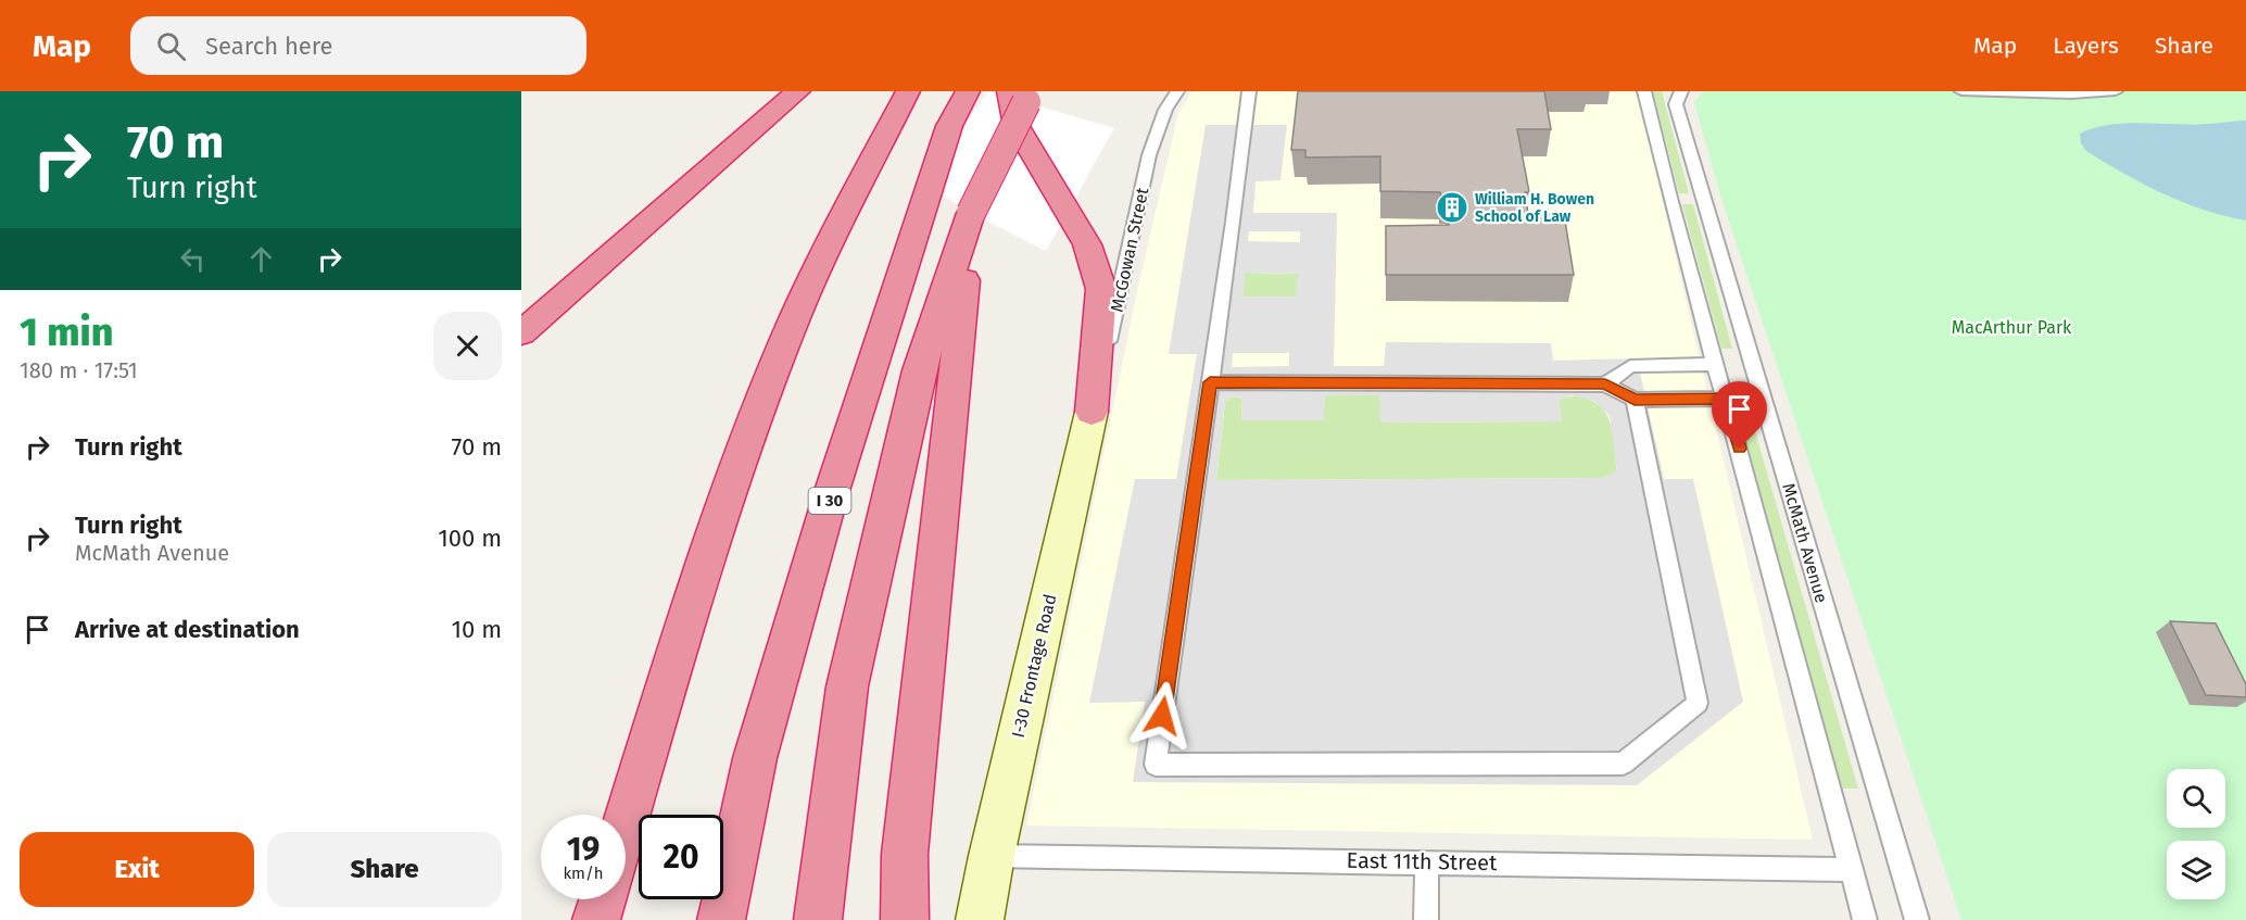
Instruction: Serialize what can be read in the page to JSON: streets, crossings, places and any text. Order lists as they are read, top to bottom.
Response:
{
  "streets": {
    "highway": ["I 30"],
    "main road": ["I-30 Frontage Road"],
    "lane": ["McGowan Street", "McMath Avenue", "East 11th Street"]
  },
  "crossings": [
    ["McGowan Street", "I-30 Frontage Road"],
    ["I-30 Frontage Road", "East 11th Street"]
  ],
  "parks": ["MacArthur Park"],
  "places": {
    "building": ["William H. Bowen School of Law"]
  },
  "page": {
    "header": "Map",
    "search": "Search here",
    "nav": ["Map", "Layers", "Share"],
    "turn": ["70 m", "Turn right"],
    "heading": ["1 min", "180 m · 17:51"],
    "list": [
      {
        "name": "Turn right",
        "value": "70 m"
      },
      {
        "name": "Turn right",
        "note": "McMath Avenue",
        "value": "100 m"
      },
      {
        "name": "Arrive at destination",
        "value": "10 m"
      }
    ],
    "speed": "19 km/h",
    "limit": "20",
    "buttons": ["Exit", "Share"]
  }
}
